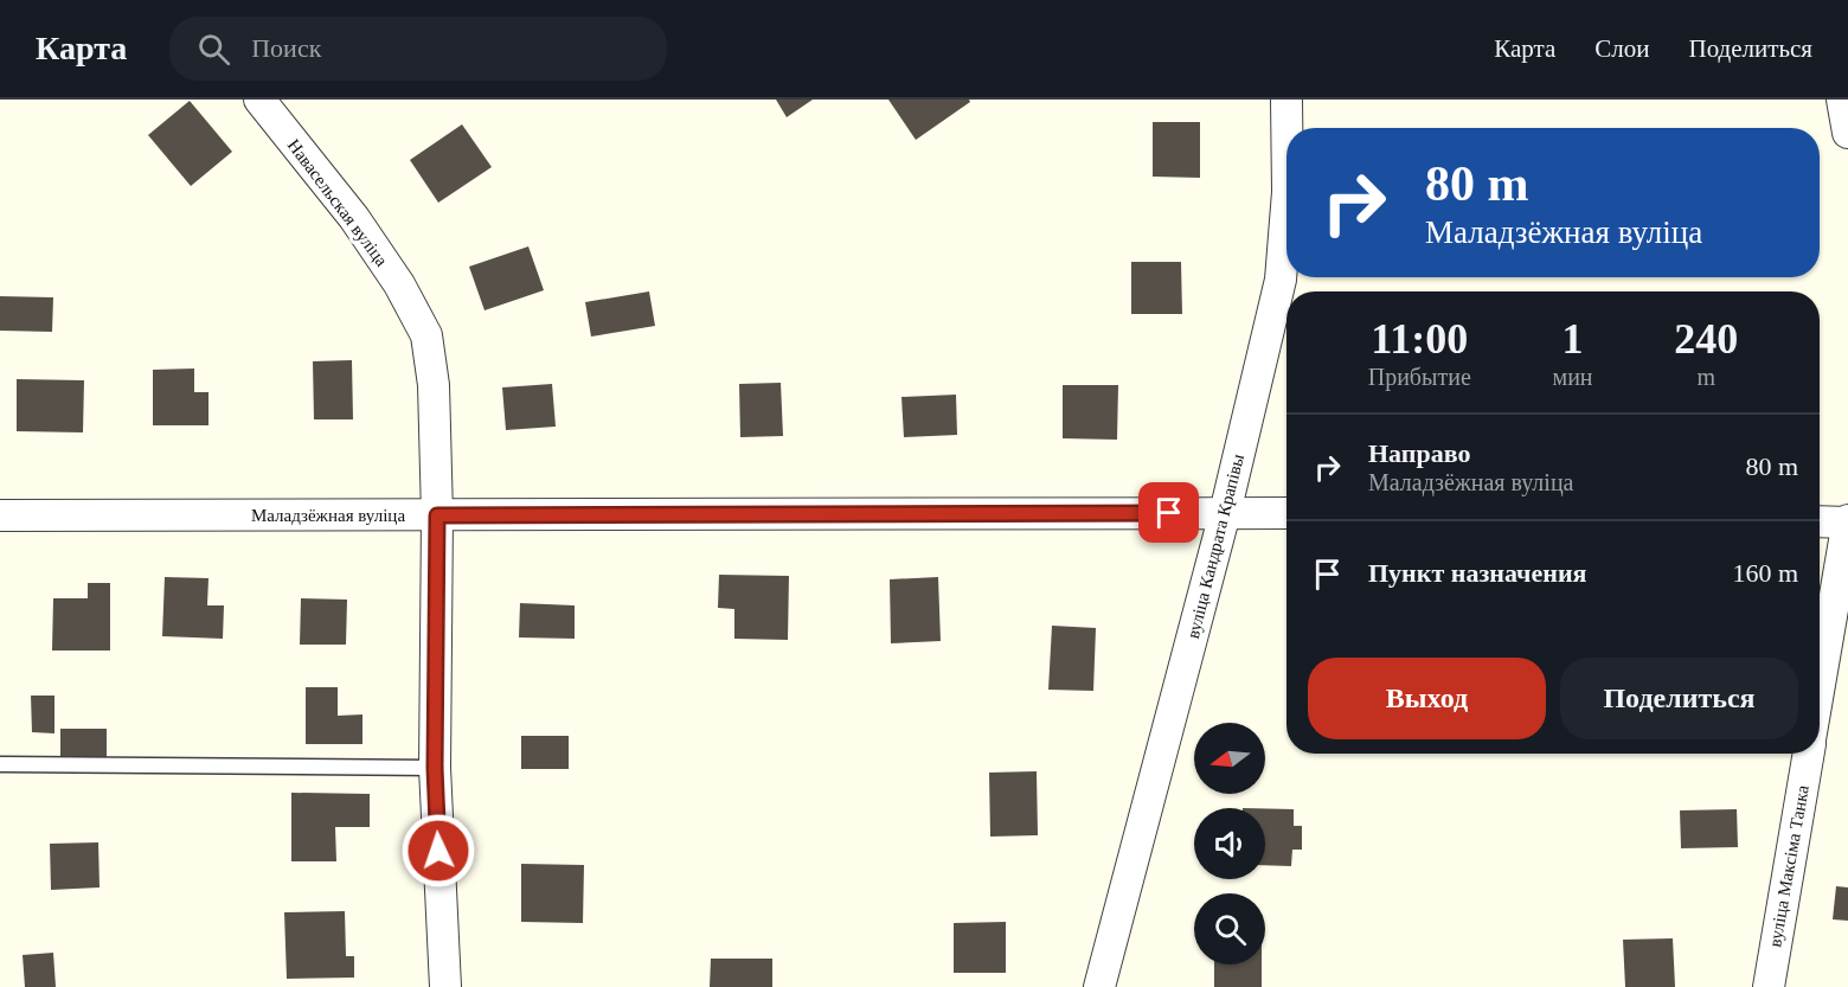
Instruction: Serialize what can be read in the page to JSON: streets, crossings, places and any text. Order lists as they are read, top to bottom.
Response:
{
  "streets": {
    "street": [
      "Навасельская вуліца",
      "Маладзёжная вуліца",
      "вуліца Кандрата Крапівы",
      "вуліца Максіма Танка"
    ]
  },
  "crossings": [
    ["Навасельская вуліца", "Маладзёжная вуліца"],
    ["Маладзёжная вуліца", "вуліца Кандрата Крапівы"]
  ],
  "north": "left",
  "page": {
    "header": "Карта",
    "search": "Поиск",
    "nav": ["Карта", "Слои", "Поделиться"],
    "turn": ["80 m", "Маладзёжная вуліца"],
    "eta": [
      "11:00",
      "Прибытие",
      "1",
      "мин",
      "240",
      "m"
    ],
    "list": [
      {
        "name": "Направо",
        "note": "Маладзёжная вуліца",
        "value": "80 m"
      },
      {
        "name": "Пункт назначения",
        "value": "160 m"
      }
    ],
    "buttons": ["Выход", "Поделиться"]
  }
}
